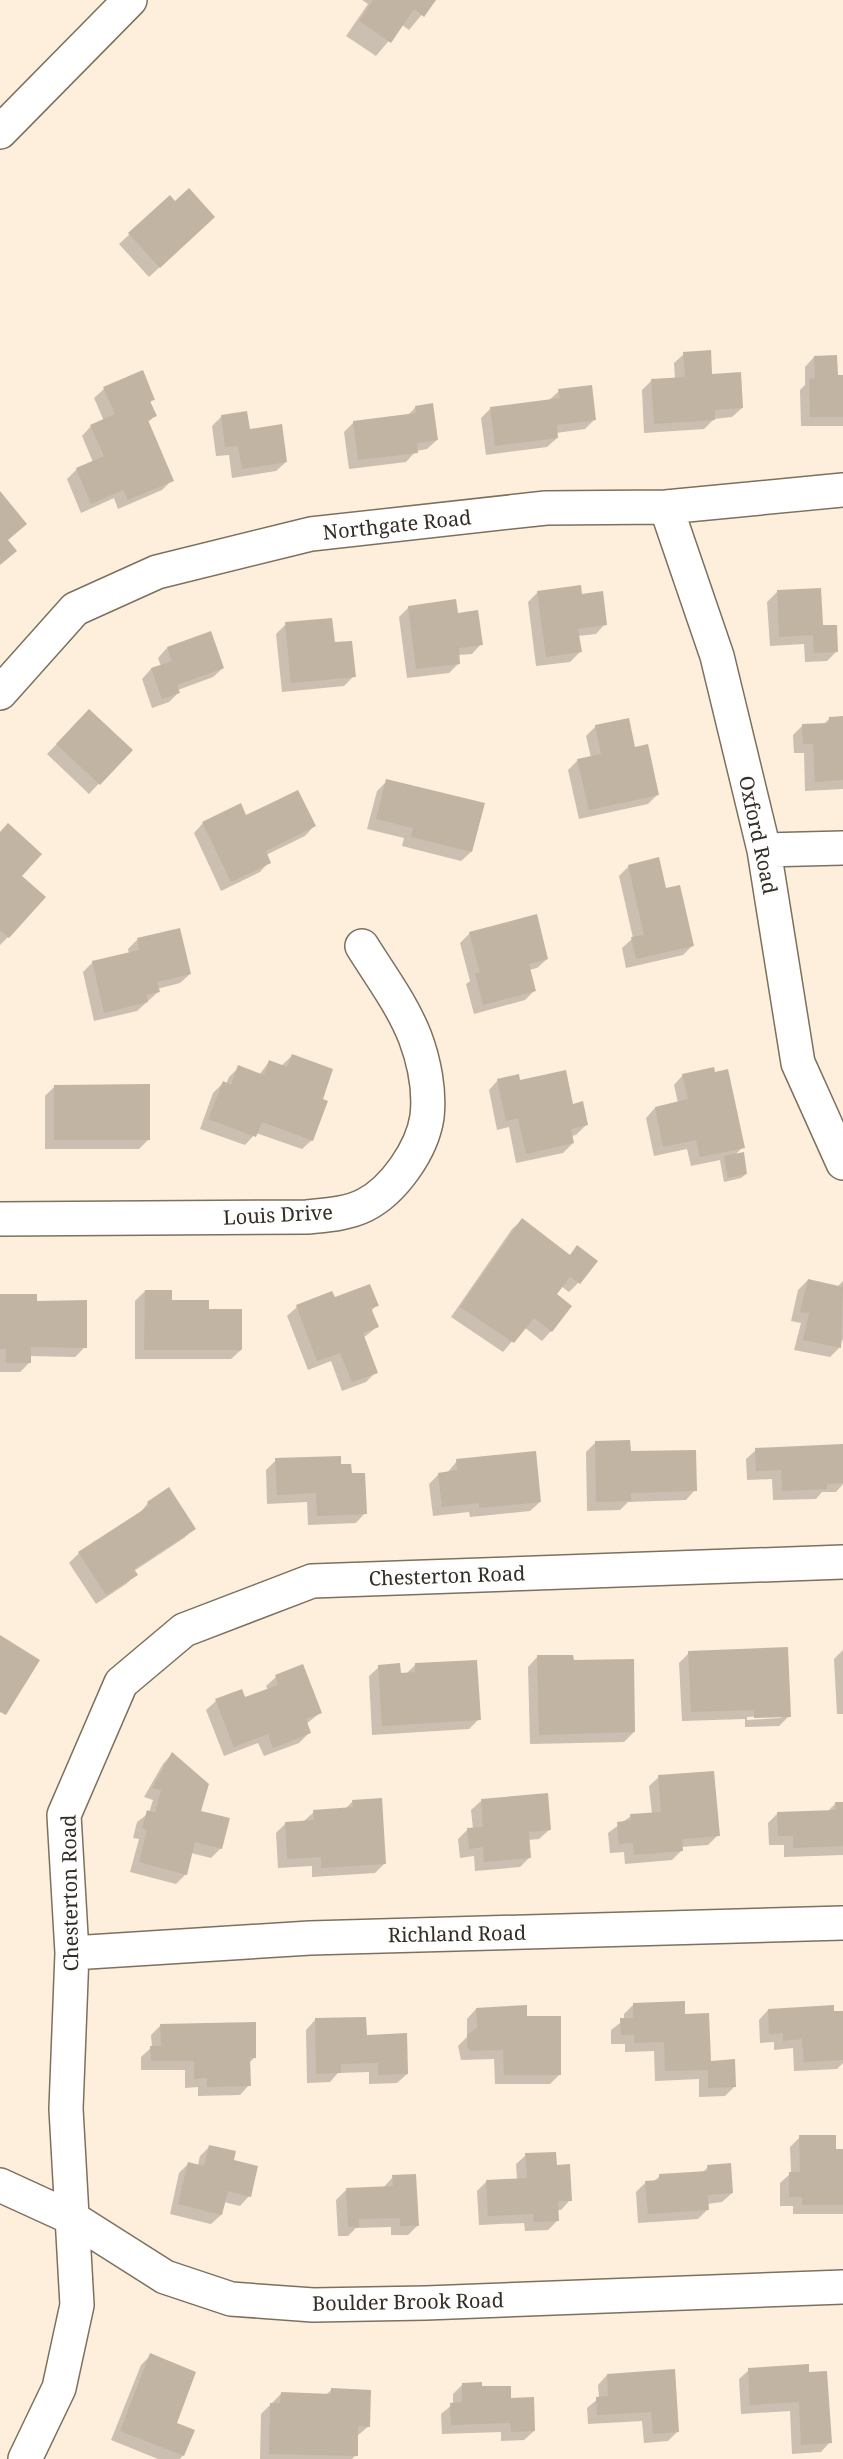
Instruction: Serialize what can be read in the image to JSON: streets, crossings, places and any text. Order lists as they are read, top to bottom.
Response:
{
  "streets": {
    "street": [
      "Northgate Road",
      "Oxford Road",
      "Louis Drive",
      "Chesterton Road",
      "Richland Road",
      "Boulder Brook Road"
    ]
  },
  "crossings": [
    ["Northgate Road", "Oxford Road"],
    ["Chesterton Road", "Richland Road"],
    ["Chesterton Road", "Boulder Brook Road"]
  ]
}
